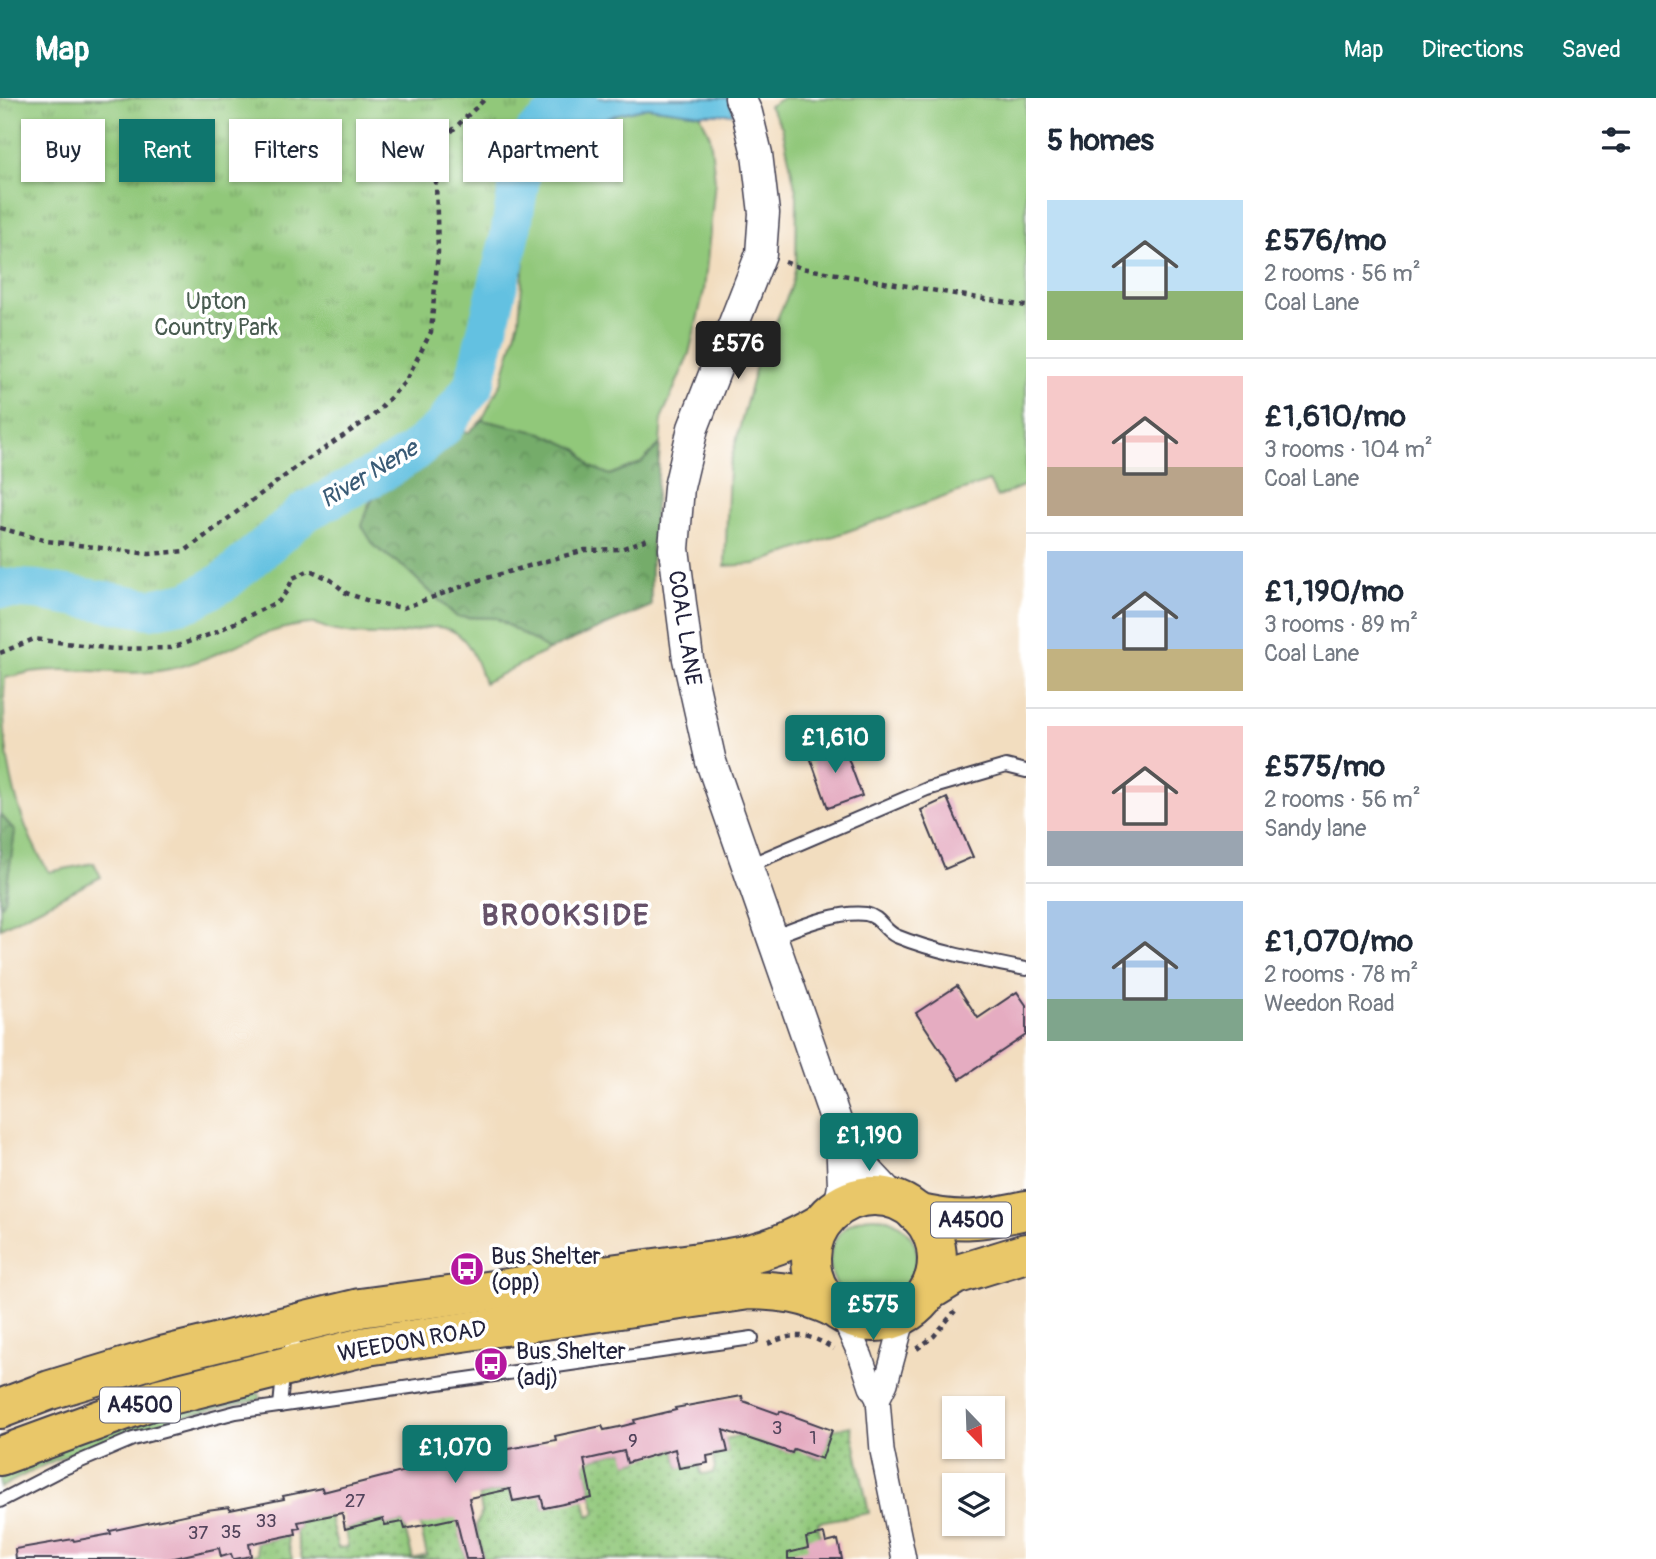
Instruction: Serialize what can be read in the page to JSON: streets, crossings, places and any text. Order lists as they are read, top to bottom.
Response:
{
  "streets": {
    "highway": ["A4500", "WEEDON ROAD"],
    "street": ["COAL LANE"]
  },
  "crossings": [
    ["COAL LANE", "A4500"],
    ["COAL LANE", "WEEDON ROAD"],
    ["A4500", "WEEDON ROAD"]
  ],
  "districts": ["BROOKSIDE"],
  "water": ["River Nene"],
  "parks": ["Upton Country Park"],
  "places": {
    "bus stop": ["Bus Shelter (opp)", "Bus Shelter (adj)"]
  },
  "house_numbers": [
    "3",
    "1",
    "9",
    "27",
    "33",
    "35",
    "37"
  ],
  "north": "bottom right",
  "page": {
    "header": "Map",
    "nav": ["Map", "Directions", "Saved"],
    "heading": "5 homes",
    "chip": [
      "Buy",
      "Rent",
      "Filters",
      "New",
      "Apartment"
    ],
    "list": [
      {
        "name": "£576/mo",
        "note": "2 rooms · 56 m² · Coal Lane"
      },
      {
        "name": "£1,610/mo",
        "note": "3 rooms · 104 m² · Coal Lane"
      },
      {
        "name": "£1,190/mo",
        "note": "3 rooms · 89 m² · Coal Lane"
      },
      {
        "name": "£575/mo",
        "note": "2 rooms · 56 m² · Sandy lane"
      },
      {
        "name": "£1,070/mo",
        "note": "2 rooms · 78 m² · Weedon Road"
      }
    ],
    "price": [
      "£576",
      "£1,610",
      "£1,190",
      "£575",
      "£1,070"
    ]
  }
}
